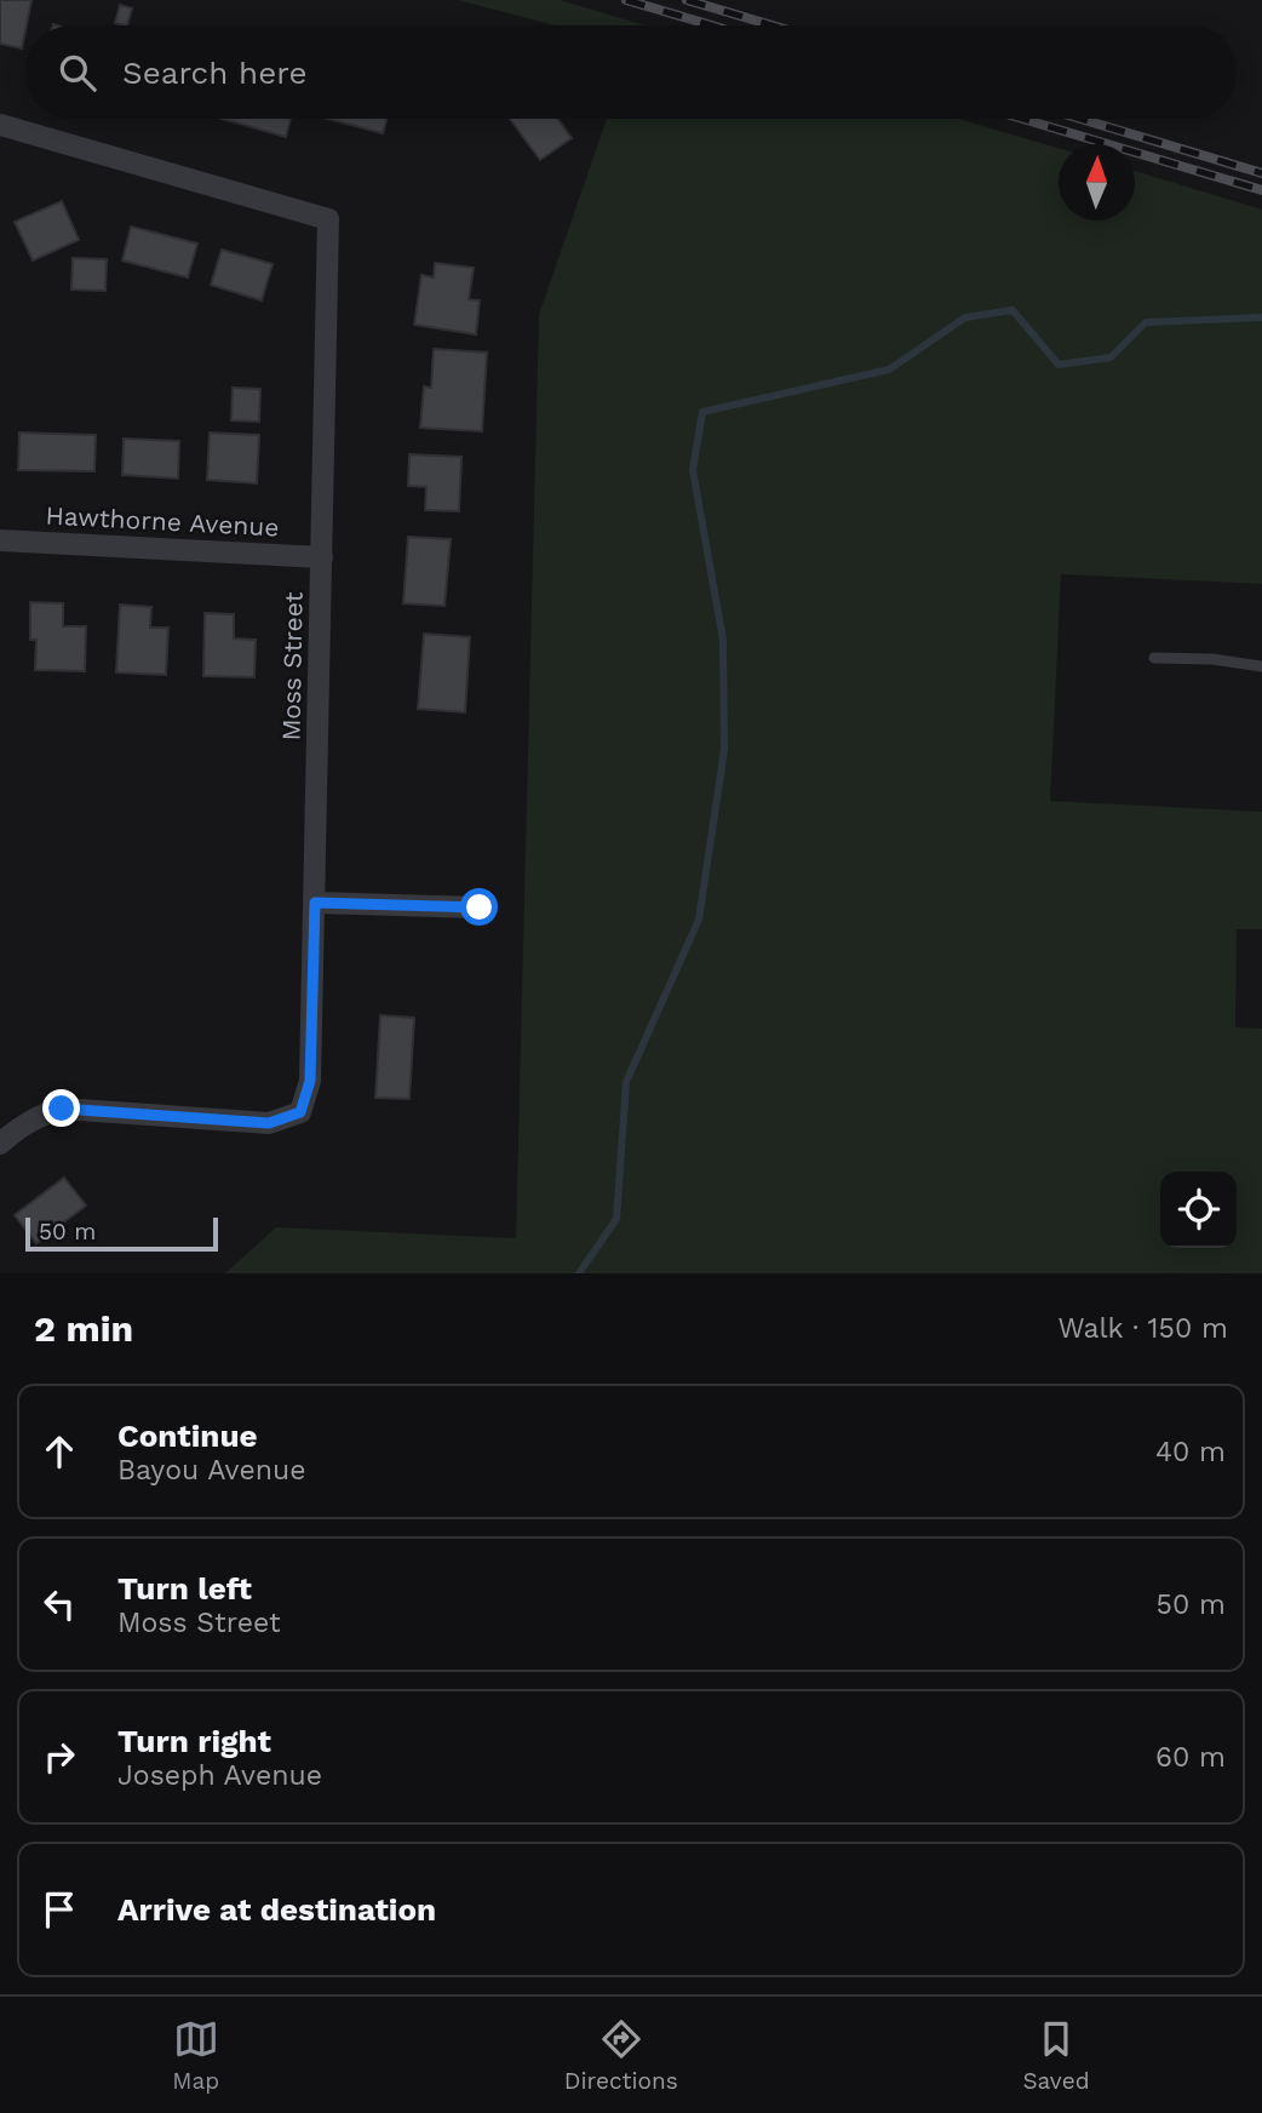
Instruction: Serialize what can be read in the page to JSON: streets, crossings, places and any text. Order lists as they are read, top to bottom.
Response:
{
  "streets": {
    "street": ["Hawthorne Avenue", "Moss Street"]
  },
  "crossings": [
    ["Hawthorne Avenue", "Moss Street"]
  ],
  "scale_bar": "50 m",
  "north": "top",
  "page": {
    "search": "Search here",
    "scale": "50 m",
    "heading": ["2 min", "Walk · 150 m"],
    "list": [
      ["Continue", "Bayou Avenue", "40 m"],
      ["Turn left", "Moss Street", "50 m"],
      ["Turn right", "Joseph Avenue", "60 m"],
      "Arrive at destination"
    ],
    "nav": ["Map", "Directions", "Saved"]
  }
}
